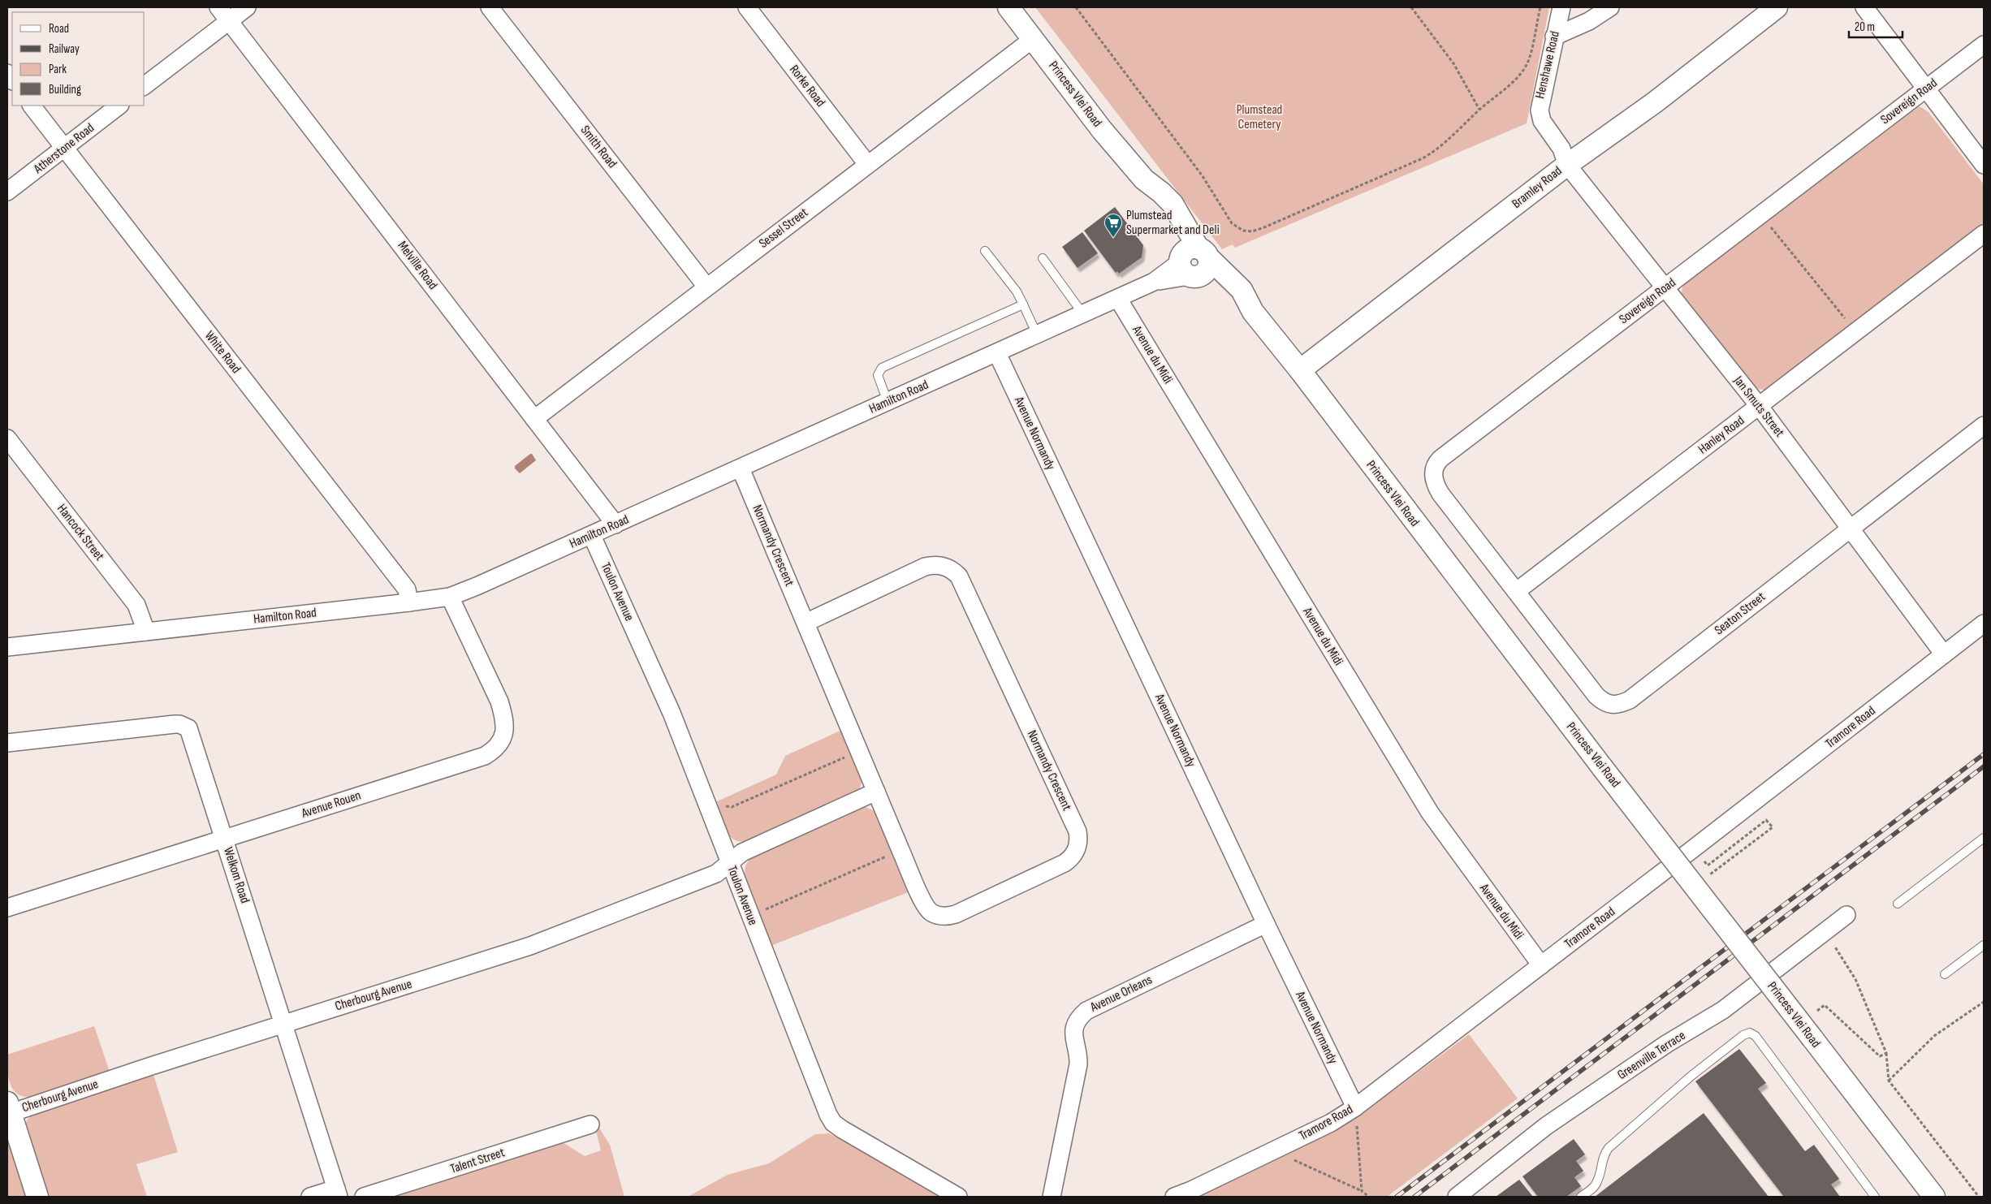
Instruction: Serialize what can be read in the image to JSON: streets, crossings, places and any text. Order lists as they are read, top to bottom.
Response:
{
  "streets": {
    "street": [
      "Henshawe Road",
      "Rorke Road",
      "Princess Vlei Road",
      "Sovereign Road",
      "Smith Road",
      "Atherstone Road",
      "Bramley Road",
      "Sessel Street",
      "Melville Road",
      "White Road",
      "Avenue du Midi",
      "Hamilton Road",
      "Jan Smuts Street",
      "Avenue Normandy",
      "Hanley Road",
      "Hancock Street",
      "Normandy Crescent",
      "Toulon Avenue",
      "Seaton Street",
      "Tramore Road",
      "Avenue Rouen",
      "Welkom Road",
      "Avenue Orleans",
      "Cherbourg Avenue",
      "Greenville Terrace",
      "Talent Street"
    ]
  },
  "crossings": [
    ["Henshawe Road", "Bramley Road"],
    ["Henshawe Road", "Jan Smuts Street"],
    ["Rorke Road", "Sessel Street"],
    ["Princess Vlei Road", "Bramley Road"],
    ["Princess Vlei Road", "Sessel Street"],
    ["Princess Vlei Road", "Hamilton Road"],
    ["Sovereign Road", "Jan Smuts Street"],
    ["Sovereign Road", "Hanley Road"],
    ["Sovereign Road", "Seaton Street"],
    ["Smith Road", "Sessel Street"],
    ["Atherstone Road", "White Road"],
    ["Bramley Road", "Jan Smuts Street"],
    ["Sessel Street", "Melville Road"],
    ["Melville Road", "Hamilton Road"],
    ["White Road", "Hamilton Road"],
    ["Avenue du Midi", "Hamilton Road"],
    ["Avenue du Midi", "Tramore Road"],
    ["Hamilton Road", "Avenue Normandy"],
    ["Hamilton Road", "Hancock Street"],
    ["Hamilton Road", "Normandy Crescent"],
    ["Hamilton Road", "Toulon Avenue"],
    ["Hamilton Road", "Avenue Rouen"],
    ["Jan Smuts Street", "Hanley Road"],
    ["Jan Smuts Street", "Seaton Street"],
    ["Jan Smuts Street", "Tramore Road"],
    ["Avenue Normandy", "Tramore Road"],
    ["Avenue Normandy", "Avenue Orleans"],
    ["Hanley Road", "Seaton Street"],
    ["Toulon Avenue", "Cherbourg Avenue"],
    ["Avenue Rouen", "Welkom Road"],
    ["Welkom Road", "Cherbourg Avenue"]
  ],
  "parks": ["Plumstead Cemetery"],
  "places": {
    "supermarket": ["Plumstead Supermarket and Deli"]
  },
  "legend": [
    "Road",
    "Railway",
    "Park",
    "Building"
  ],
  "scale_bar": "20 m"
}
